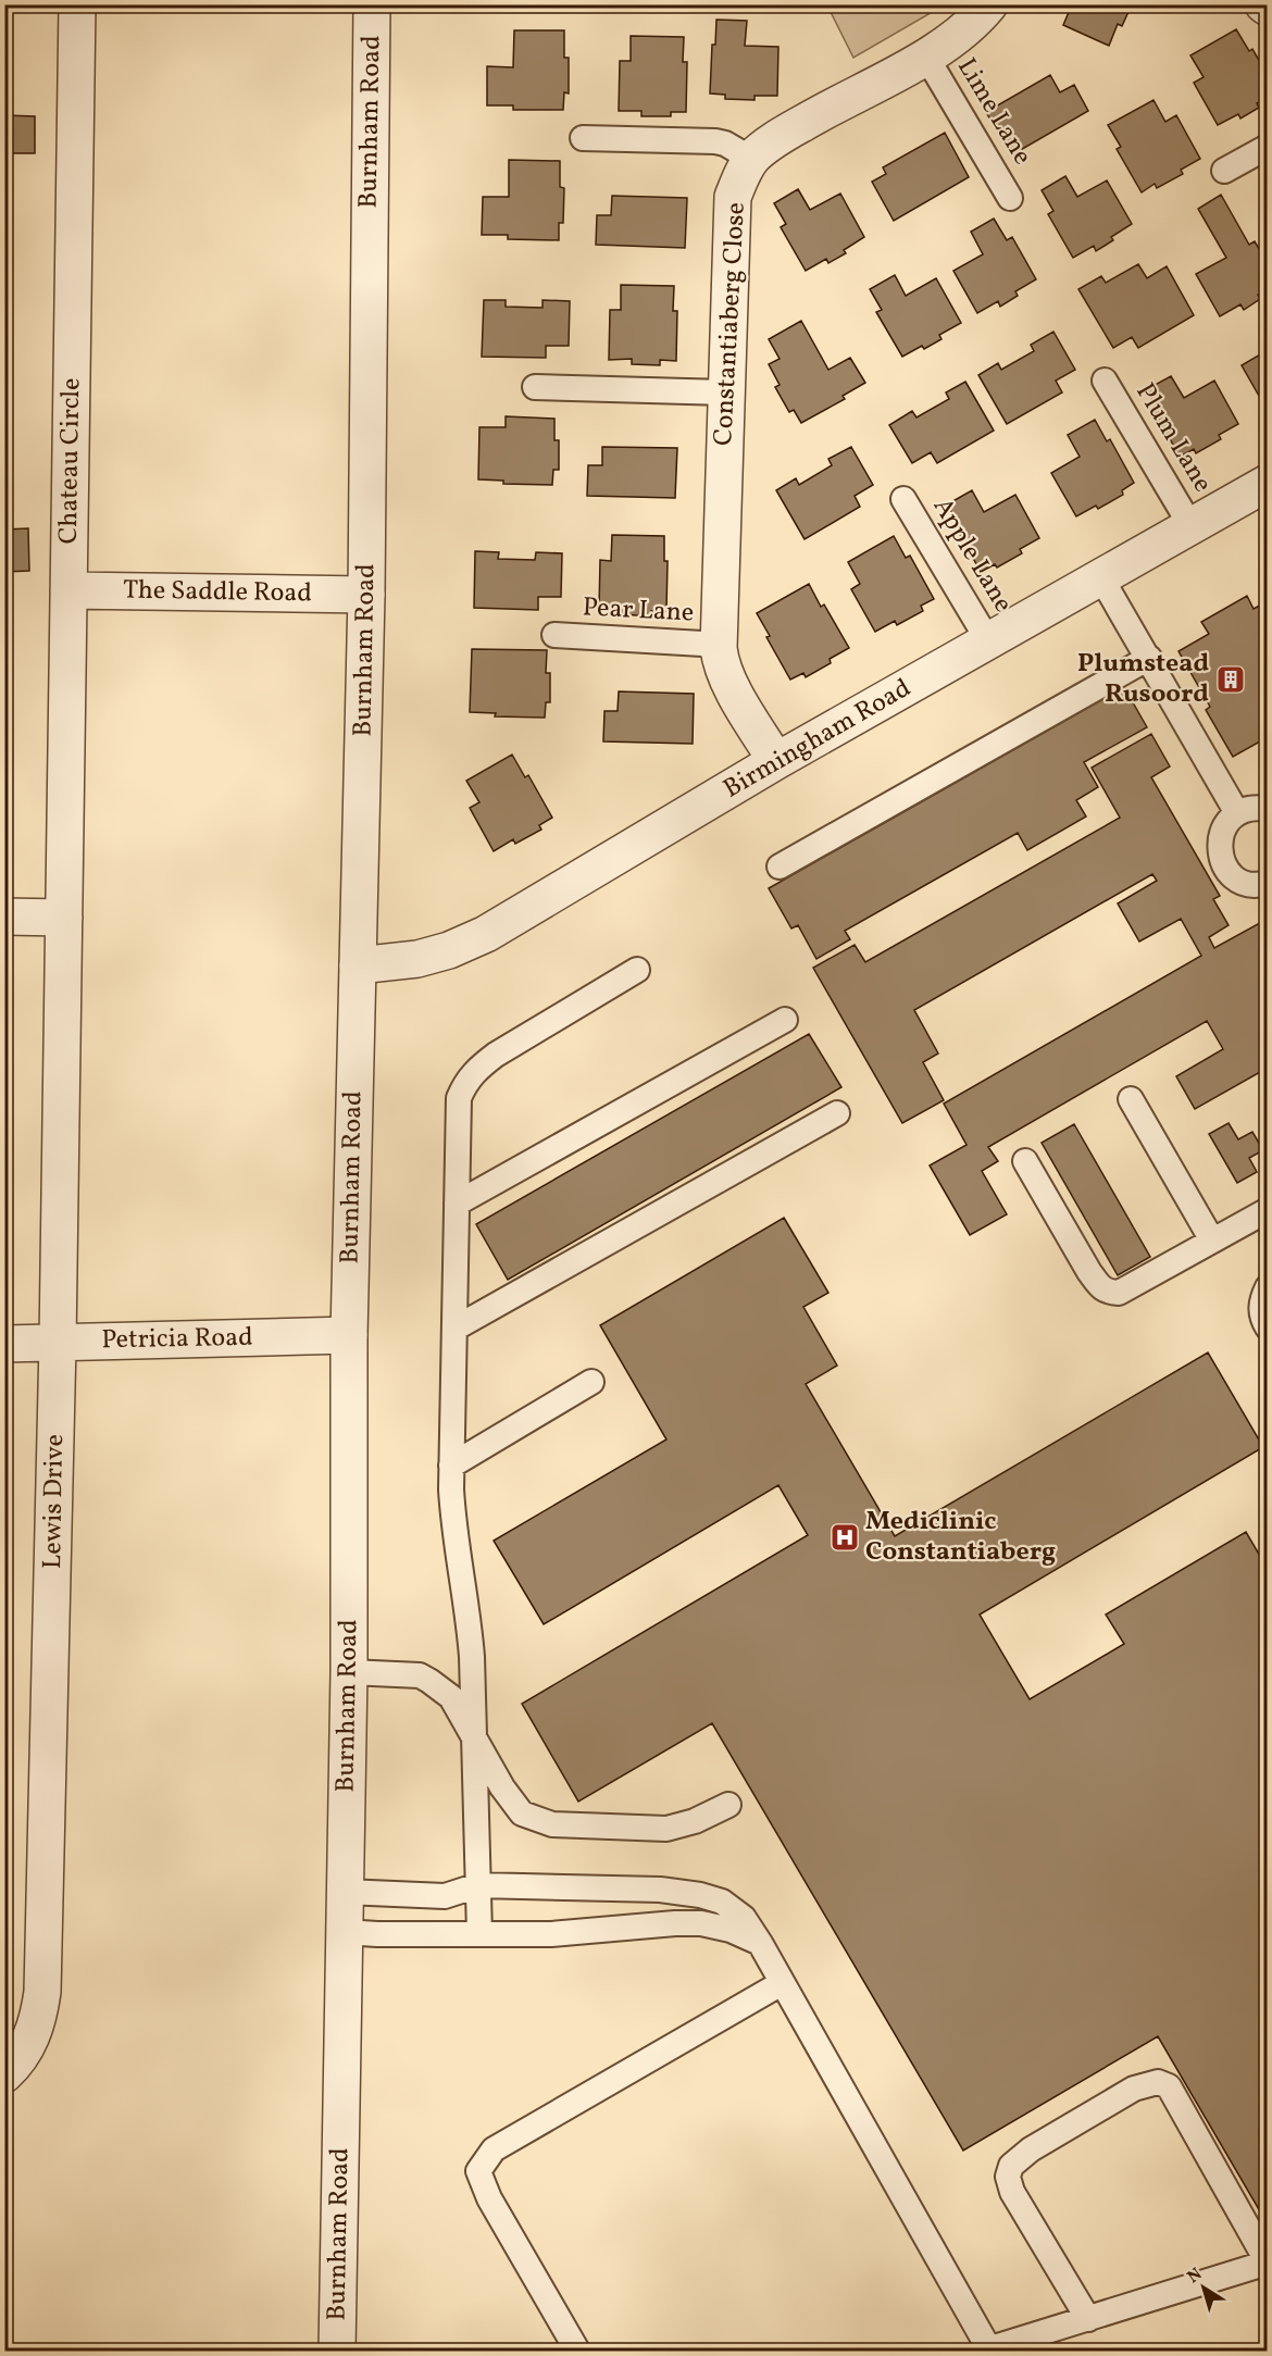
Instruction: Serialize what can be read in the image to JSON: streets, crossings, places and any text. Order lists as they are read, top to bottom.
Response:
{
  "streets": {
    "street": [
      "Burnham Road",
      "Constantiaberg Close",
      "Chateau Circle",
      "The Saddle Road",
      "Birmingham Road",
      "Petricia Road",
      "Lewis Drive"
    ],
    "lane": [
      "Lime Lane",
      "Plum Lane",
      "Apple Lane",
      "Pear Lane"
    ]
  },
  "crossings": [
    ["Lime Lane", "Constantiaberg Close"],
    ["Burnham Road", "The Saddle Road"],
    ["Burnham Road", "Birmingham Road"],
    ["Burnham Road", "Petricia Road"],
    ["Constantiaberg Close", "Pear Lane"],
    ["Constantiaberg Close", "Birmingham Road"],
    ["Plum Lane", "Birmingham Road"],
    ["Chateau Circle", "The Saddle Road"],
    ["Chateau Circle", "Lewis Drive"],
    ["Apple Lane", "Birmingham Road"],
    ["Petricia Road", "Lewis Drive"]
  ],
  "places": {
    "building": ["Plumstead Rusoord"],
    "hospital": ["Mediclinic Constantiaberg"]
  },
  "north": "top left"
}
